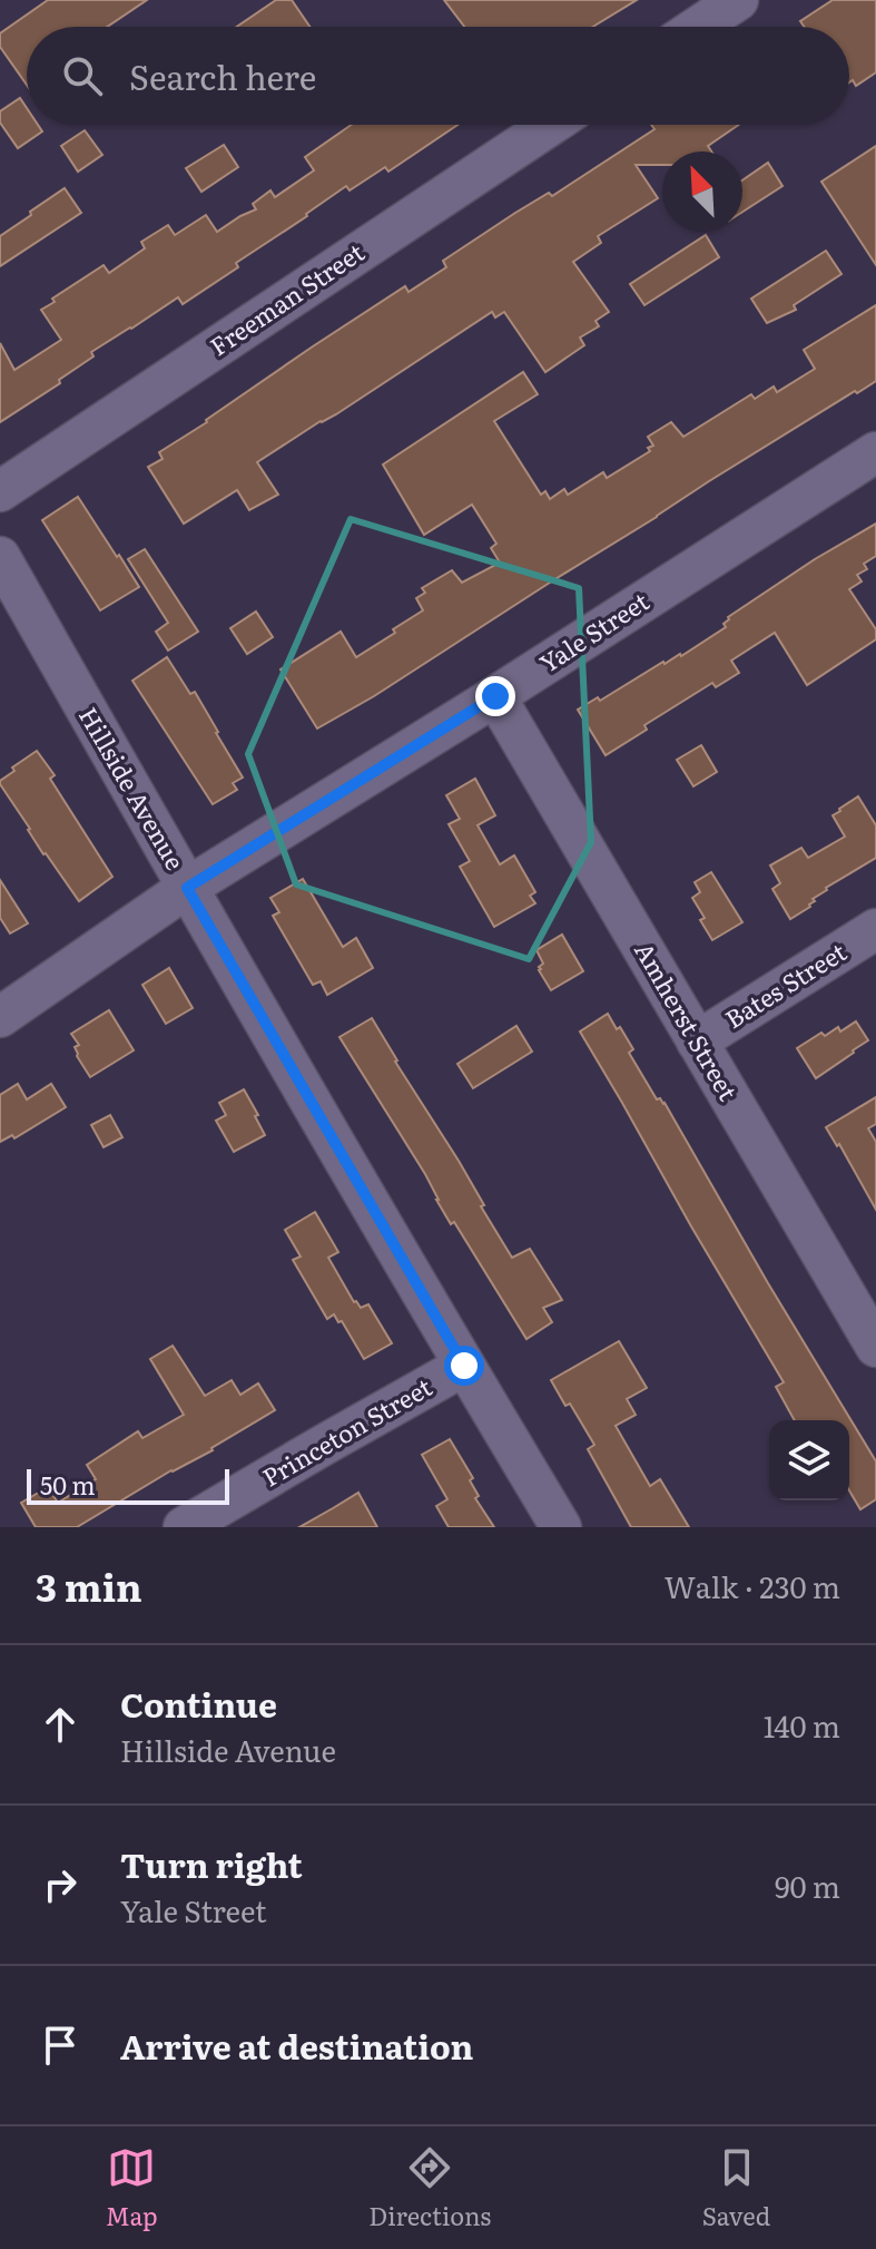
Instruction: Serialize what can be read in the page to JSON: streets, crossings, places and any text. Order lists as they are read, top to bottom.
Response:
{
  "streets": {
    "street": [
      "Freeman Street",
      "Yale Street",
      "Hillside Avenue",
      "Bates Street",
      "Amherst Street",
      "Princeton Street"
    ]
  },
  "crossings": [
    ["Yale Street", "Hillside Avenue"],
    ["Yale Street", "Amherst Street"],
    ["Hillside Avenue", "Princeton Street"],
    ["Bates Street", "Amherst Street"]
  ],
  "scale_bar": "50 m",
  "north": "top left",
  "page": {
    "search": "Search here",
    "scale": "50 m",
    "heading": ["3 min", "Walk · 230 m"],
    "list": [
      ["Continue", "Hillside Avenue", "140 m"],
      ["Turn right", "Yale Street", "90 m"],
      "Arrive at destination"
    ],
    "nav": ["Map", "Directions", "Saved"]
  }
}
